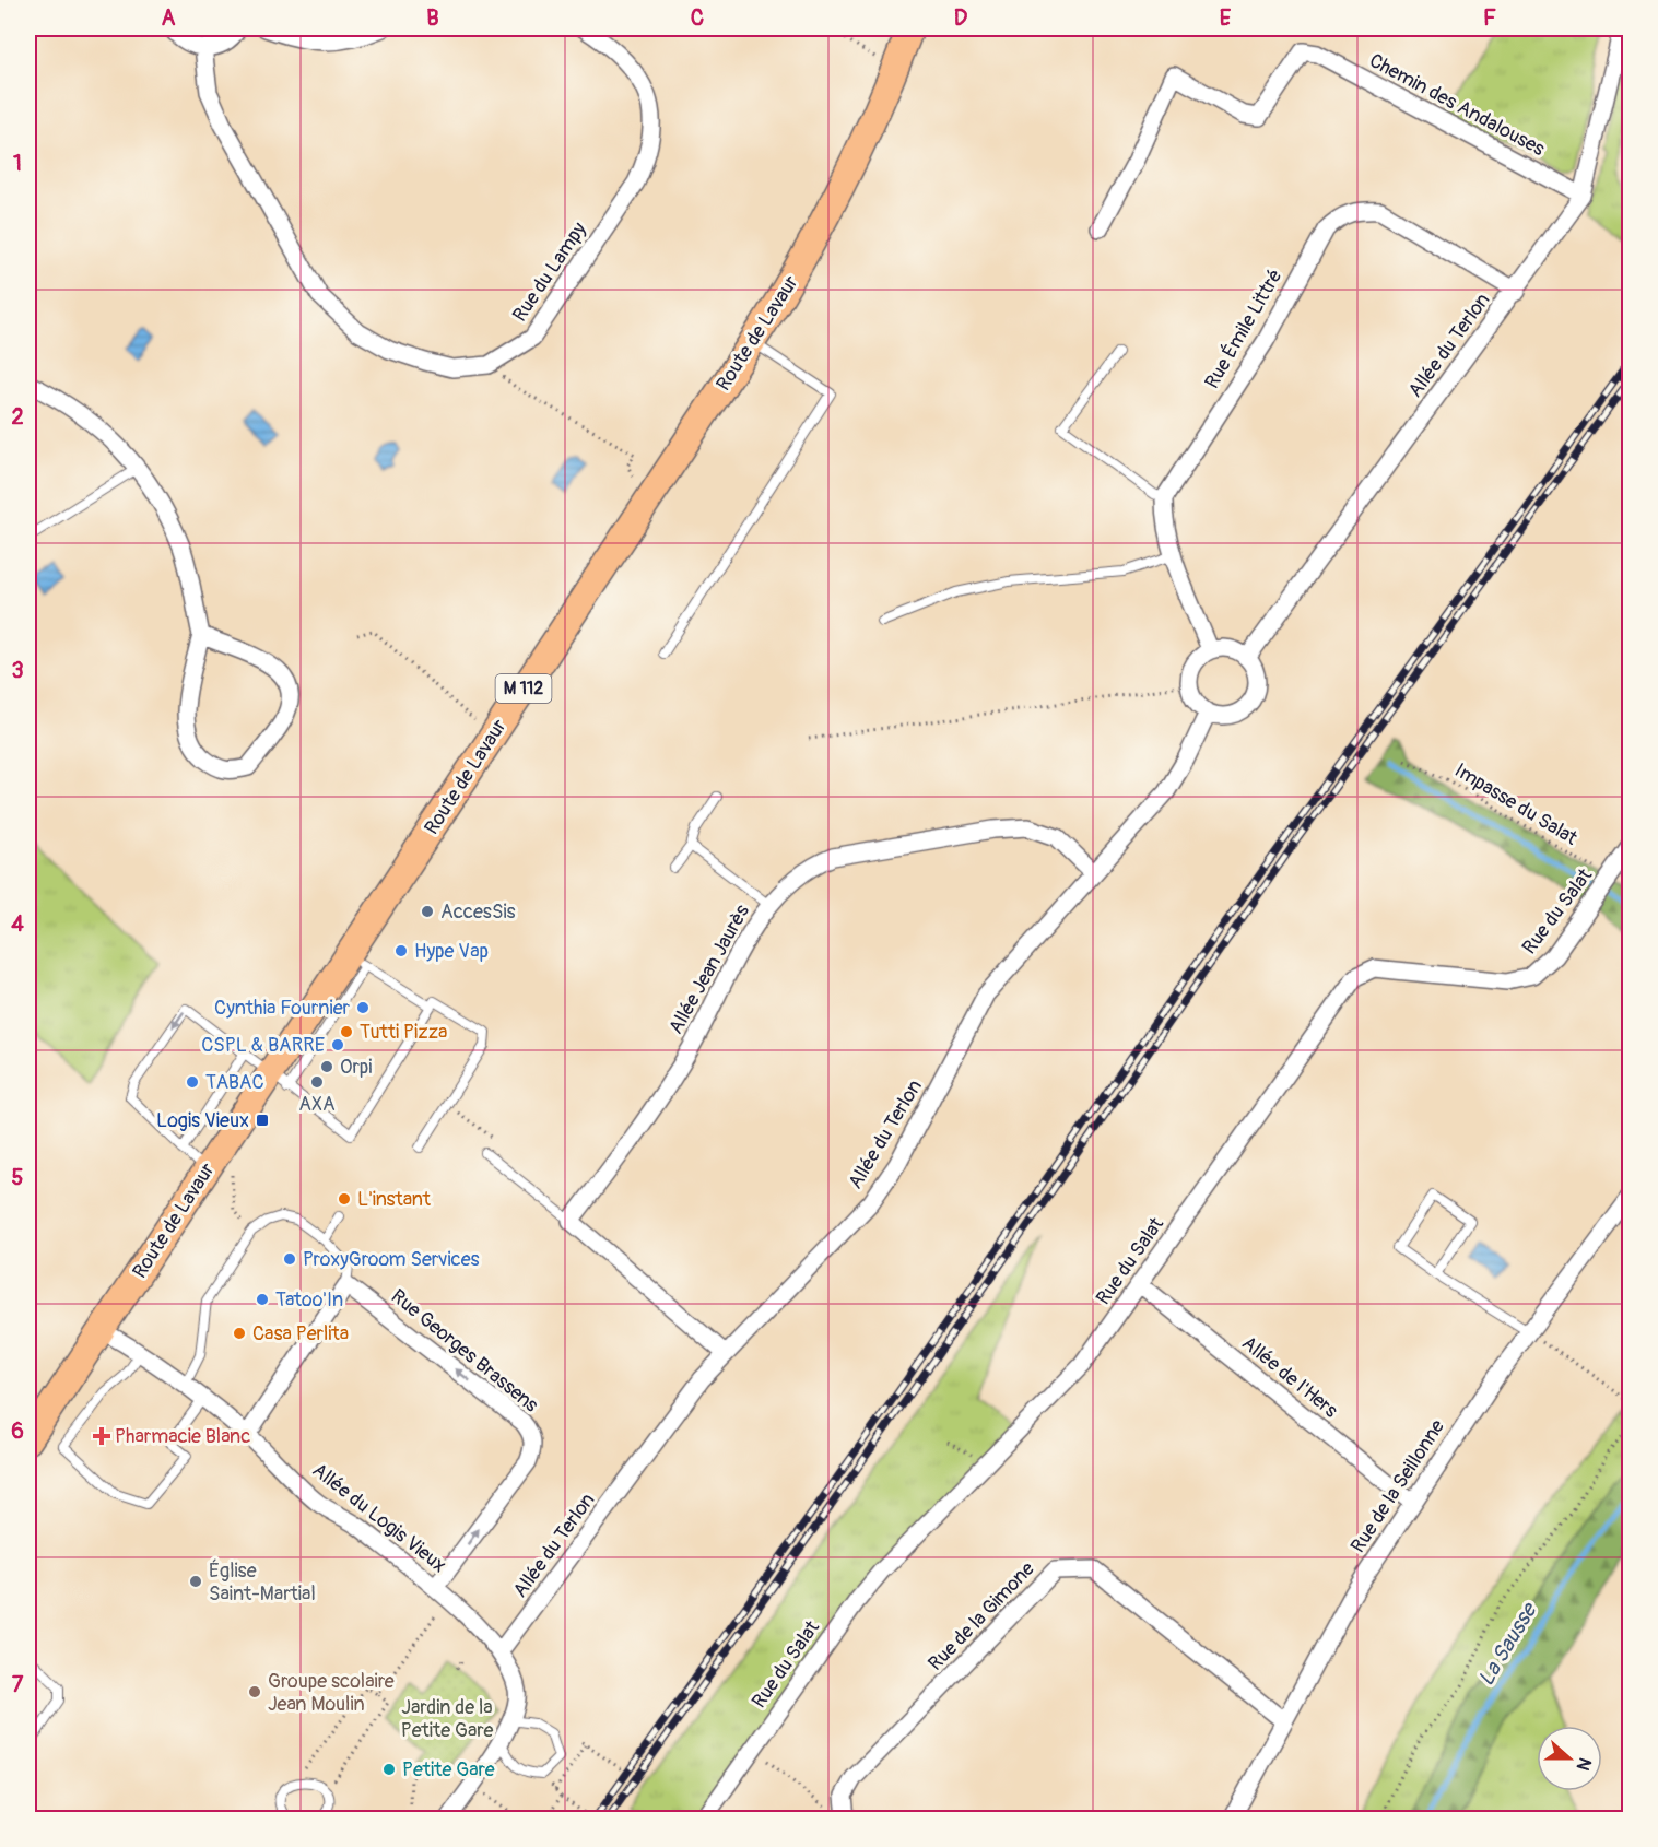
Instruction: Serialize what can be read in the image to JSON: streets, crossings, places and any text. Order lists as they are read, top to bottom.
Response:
{
  "streets": {
    "main road": ["Route de Lavaur", "M 112"],
    "street": [
      "Chemin des Andalouses",
      "Rue du Lampy",
      "Rue Émile Littré",
      "Allée du Terlon",
      "Rue du Salat",
      "Allée Jean Jaurès",
      "Rue Georges Brassens",
      "Allée de l'Hers",
      "Rue de la Seillonne",
      "Allée du Logis Vieux",
      "Rue de la Gimone"
    ],
    "path": ["Impasse du Salat"]
  },
  "crossings": [
    ["Chemin des Andalouses", "Allée du Terlon"],
    ["Rue Émile Littré", "Allée du Terlon"],
    ["Route de Lavaur", "Allée du Logis Vieux"],
    ["Allée du Terlon", "Allée Jean Jaurès"],
    ["Allée du Terlon", "Allée du Logis Vieux"],
    ["Impasse du Salat", "Rue du Salat"],
    ["Rue du Salat", "Allée de l'Hers"],
    ["Rue Georges Brassens", "Allée du Logis Vieux"],
    ["Allée de l'Hers", "Rue de la Seillonne"],
    ["Rue de la Seillonne", "Rue de la Gimone"]
  ],
  "water": ["La Sausse"],
  "parks": ["Jardin de la Petite Gare"],
  "places": {
    "other": [
      "AccesSis",
      "Hype Vap",
      "Cynthia Fournier",
      "Tutti Pizza",
      "CSPL & BARRE",
      "Orpi",
      "TABAC",
      "AXA",
      "L'instant",
      "ProxyGroom Services",
      "Tatoo'In",
      "Casa Perlita",
      "Église Saint-Martial",
      "Groupe scolaire Jean Moulin",
      "Petite Gare"
    ],
    "transit": ["Logis Vieux"],
    "health": ["Pharmacie Blanc"]
  },
  "north": "right",
  "grid": {
    "columns": [
      "A",
      "B",
      "C",
      "D",
      "E",
      "F"
    ],
    "rows": [
      "1",
      "2",
      "3",
      "4",
      "5",
      "6",
      "7"
    ]
  }
}
